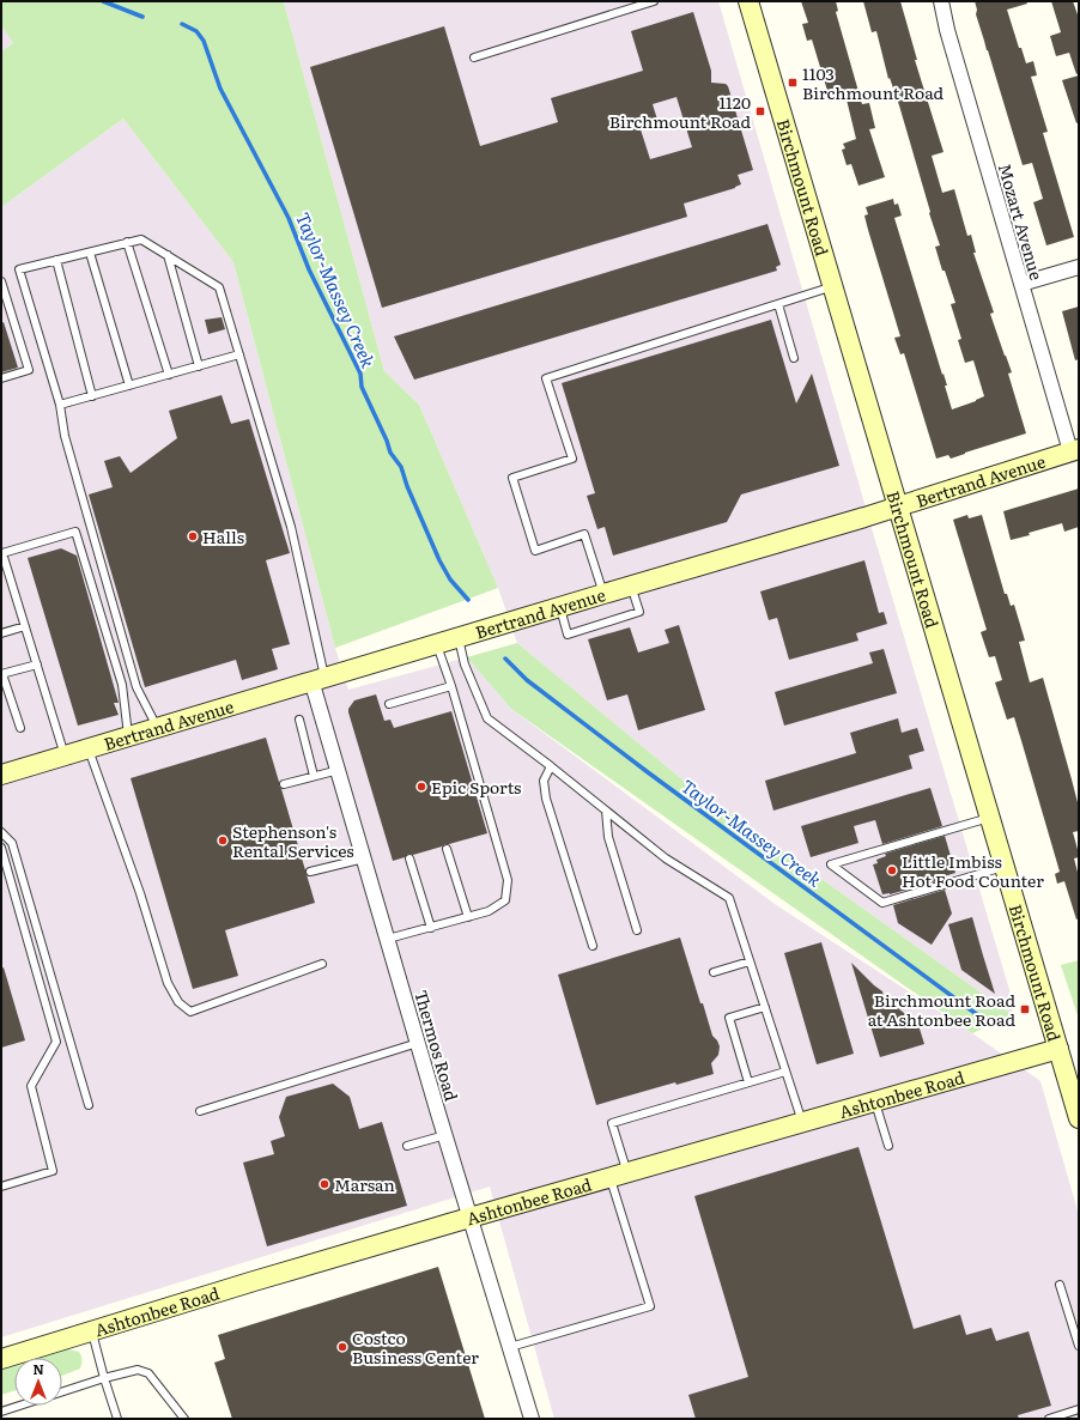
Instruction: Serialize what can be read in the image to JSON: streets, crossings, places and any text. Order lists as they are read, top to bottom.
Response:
{
  "streets": {
    "street": [
      "Birchmount Road",
      "Mozart Avenue",
      "Bertrand Avenue",
      "Thermos Road",
      "Ashtonbee Road"
    ]
  },
  "crossings": [
    ["Birchmount Road", "Bertrand Avenue"],
    ["Birchmount Road", "Ashtonbee Road"],
    ["Mozart Avenue", "Bertrand Avenue"],
    ["Bertrand Avenue", "Thermos Road"],
    ["Thermos Road", "Ashtonbee Road"]
  ],
  "water": ["Taylor-Massey Creek"],
  "places": {
    "transit": ["1103 Birchmount Road", "1120 Birchmount Road", "Birchmount Road at Ashtonbee Road"],
    "other": [
      "Halls",
      "Epic Sports",
      "Stephenson's Rental Services",
      "Little Imbiss Hot Food Counter",
      "Marsan",
      "Costco Business Center"
    ]
  },
  "north": "top"
}
